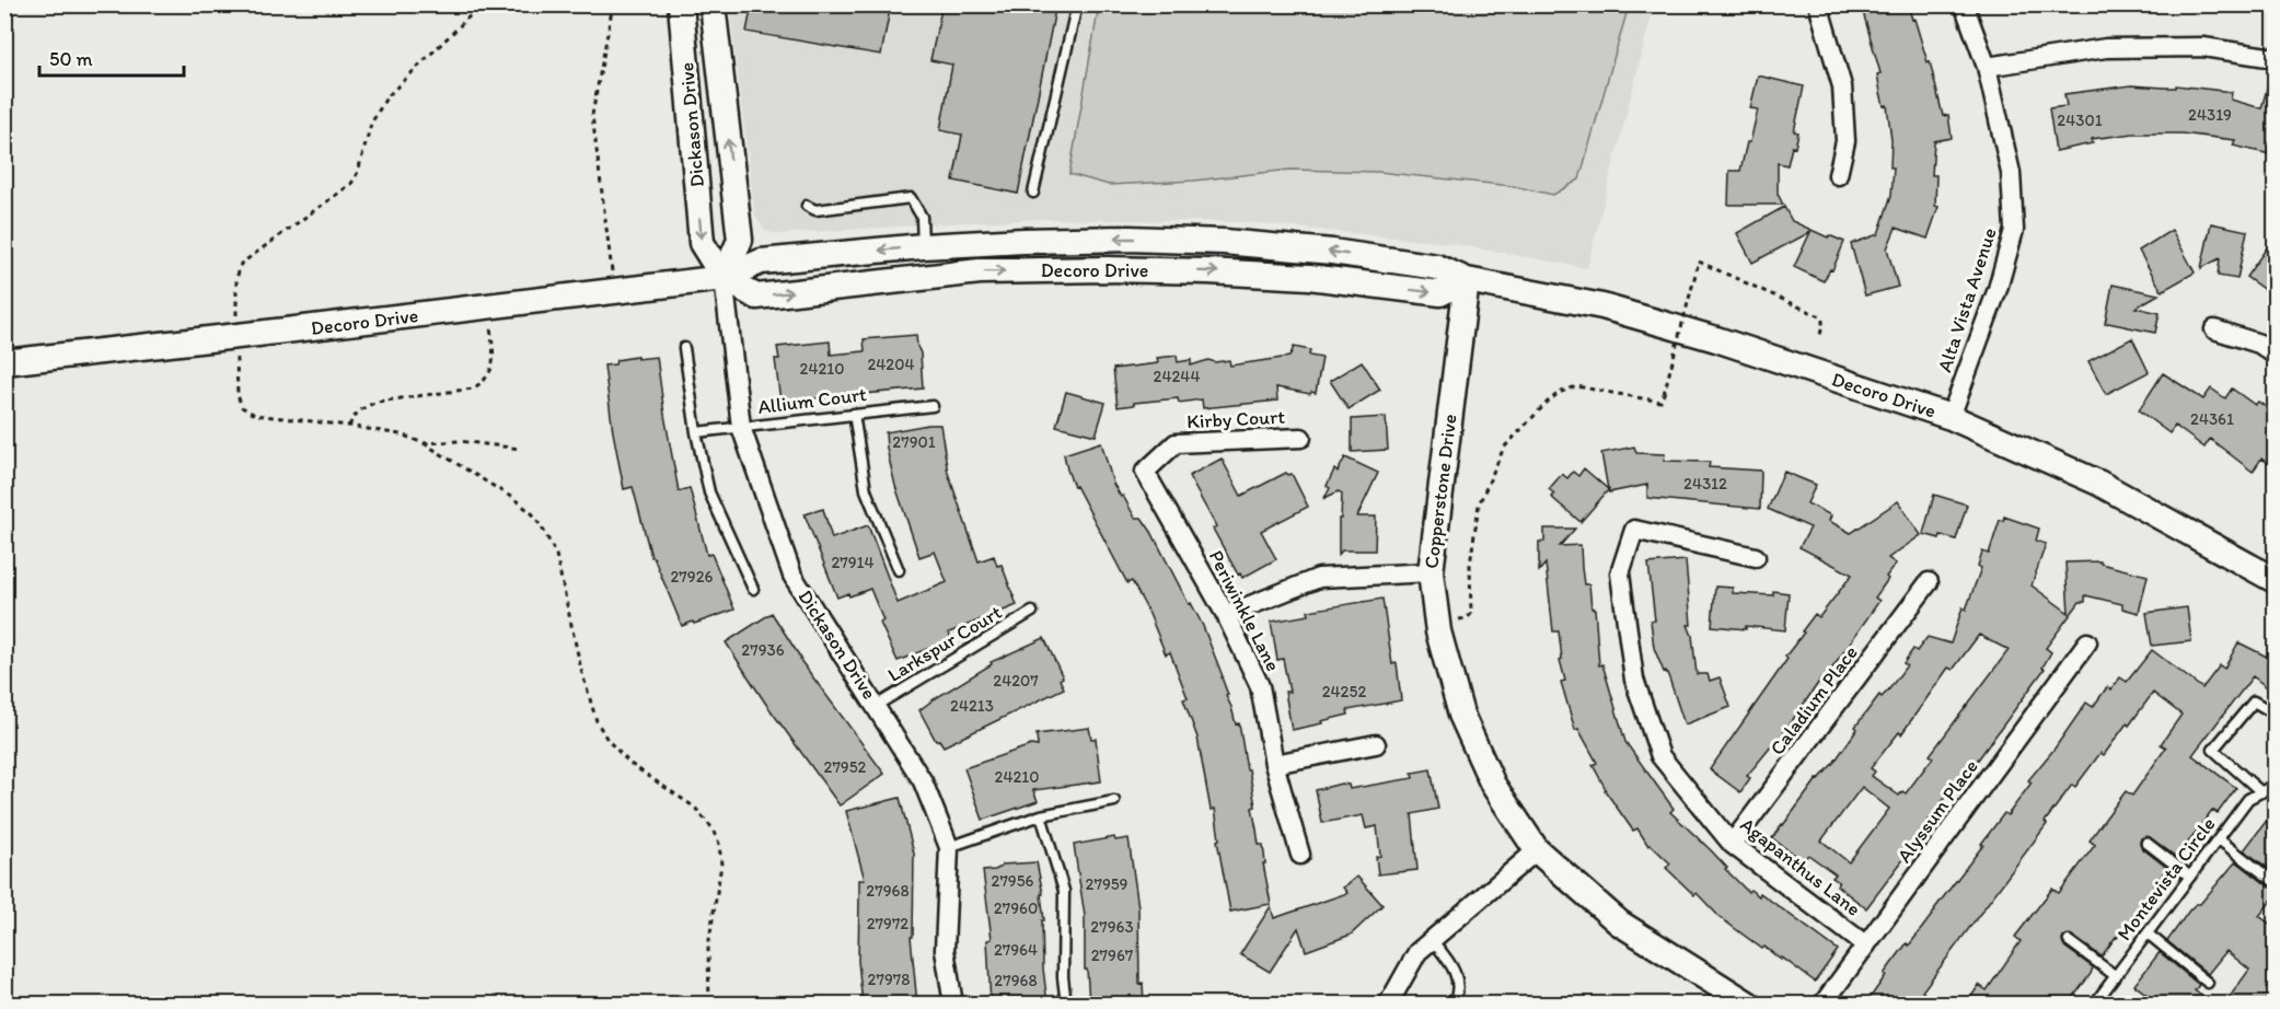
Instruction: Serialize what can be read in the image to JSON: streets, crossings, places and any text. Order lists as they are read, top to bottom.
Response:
{
  "streets": {
    "main road": ["Dickason Drive", "Decoro Drive", "Copperstone Drive"],
    "street": [
      "Alta Vista Avenue",
      "Kirby Court",
      "Periwinkle Lane",
      "Caladium Place",
      "Alyssum Place",
      "Agapanthus Lane"
    ],
    "lane": ["Allium Court", "Larkspur Court", "Montevista Circle"]
  },
  "crossings": [
    ["Dickason Drive", "Decoro Drive"],
    ["Dickason Drive", "Allium Court"],
    ["Dickason Drive", "Larkspur Court"],
    ["Decoro Drive", "Alta Vista Avenue"],
    ["Decoro Drive", "Copperstone Drive"],
    ["Kirby Court", "Periwinkle Lane"],
    ["Caladium Place", "Agapanthus Lane"],
    ["Alyssum Place", "Agapanthus Lane"]
  ],
  "house_numbers": [
    "24319",
    "24301",
    "24204",
    "24210",
    "24244",
    "24361",
    "27901",
    "24312",
    "27914",
    "27926",
    "27936",
    "24207",
    "24252",
    "24213",
    "27952",
    "24210",
    "27956",
    "27959",
    "27968",
    "27960",
    "27972",
    "27963",
    "27964",
    "27967",
    "27978",
    "27968"
  ],
  "scale_bar": "50 m"
}
